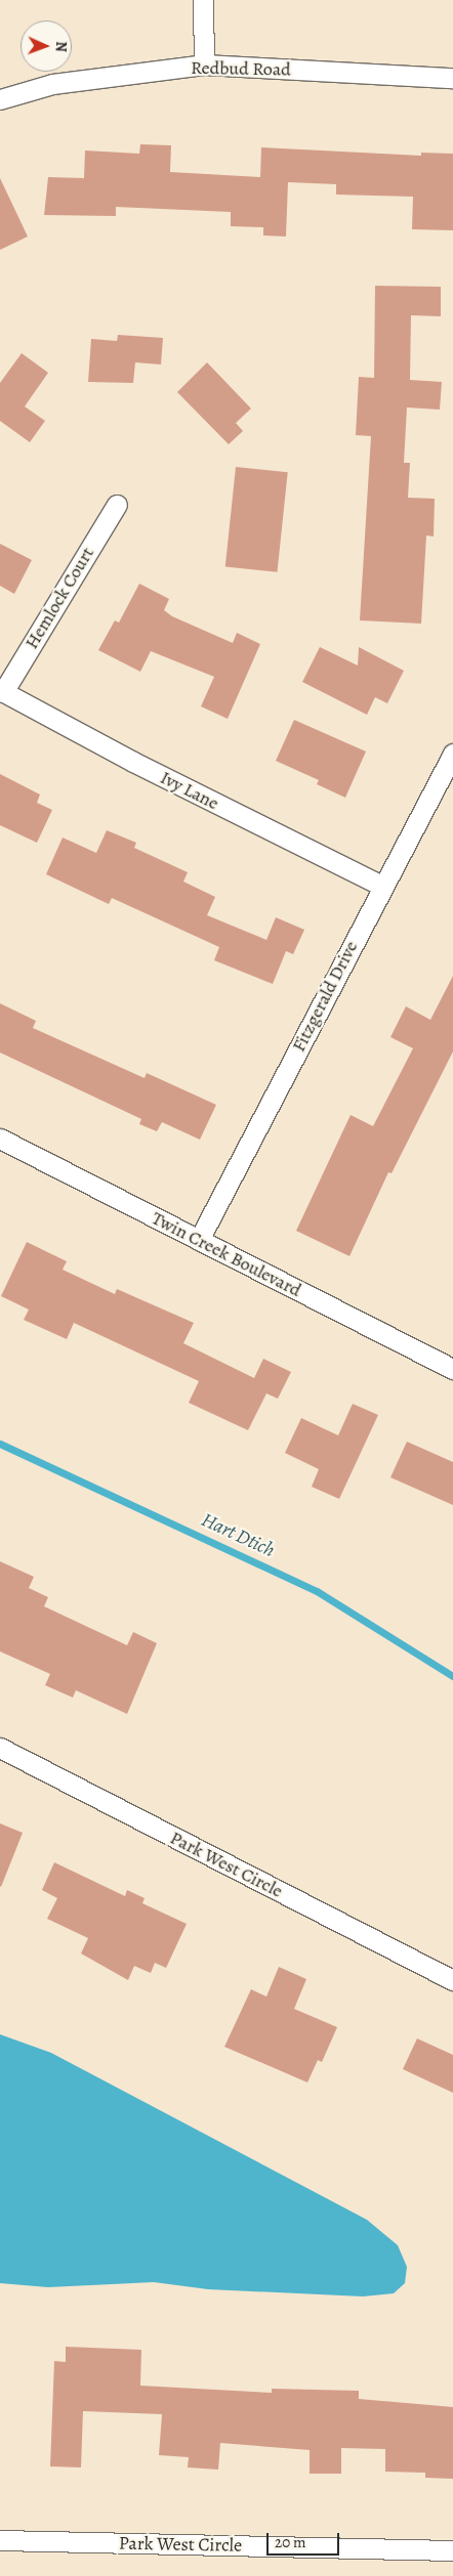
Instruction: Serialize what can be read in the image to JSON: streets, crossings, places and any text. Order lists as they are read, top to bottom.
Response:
{
  "streets": {
    "street": [
      "Redbud Road",
      "Hemlock Court",
      "Ivy Lane",
      "Fitzgerald Drive",
      "Twin Creek Boulevard",
      "Park West Circle"
    ]
  },
  "crossings": [
    ["Hemlock Court", "Ivy Lane"],
    ["Ivy Lane", "Fitzgerald Drive"],
    ["Fitzgerald Drive", "Twin Creek Boulevard"]
  ],
  "water": ["Hart Dtich"],
  "scale_bar": "20 m",
  "north": "right"
}
